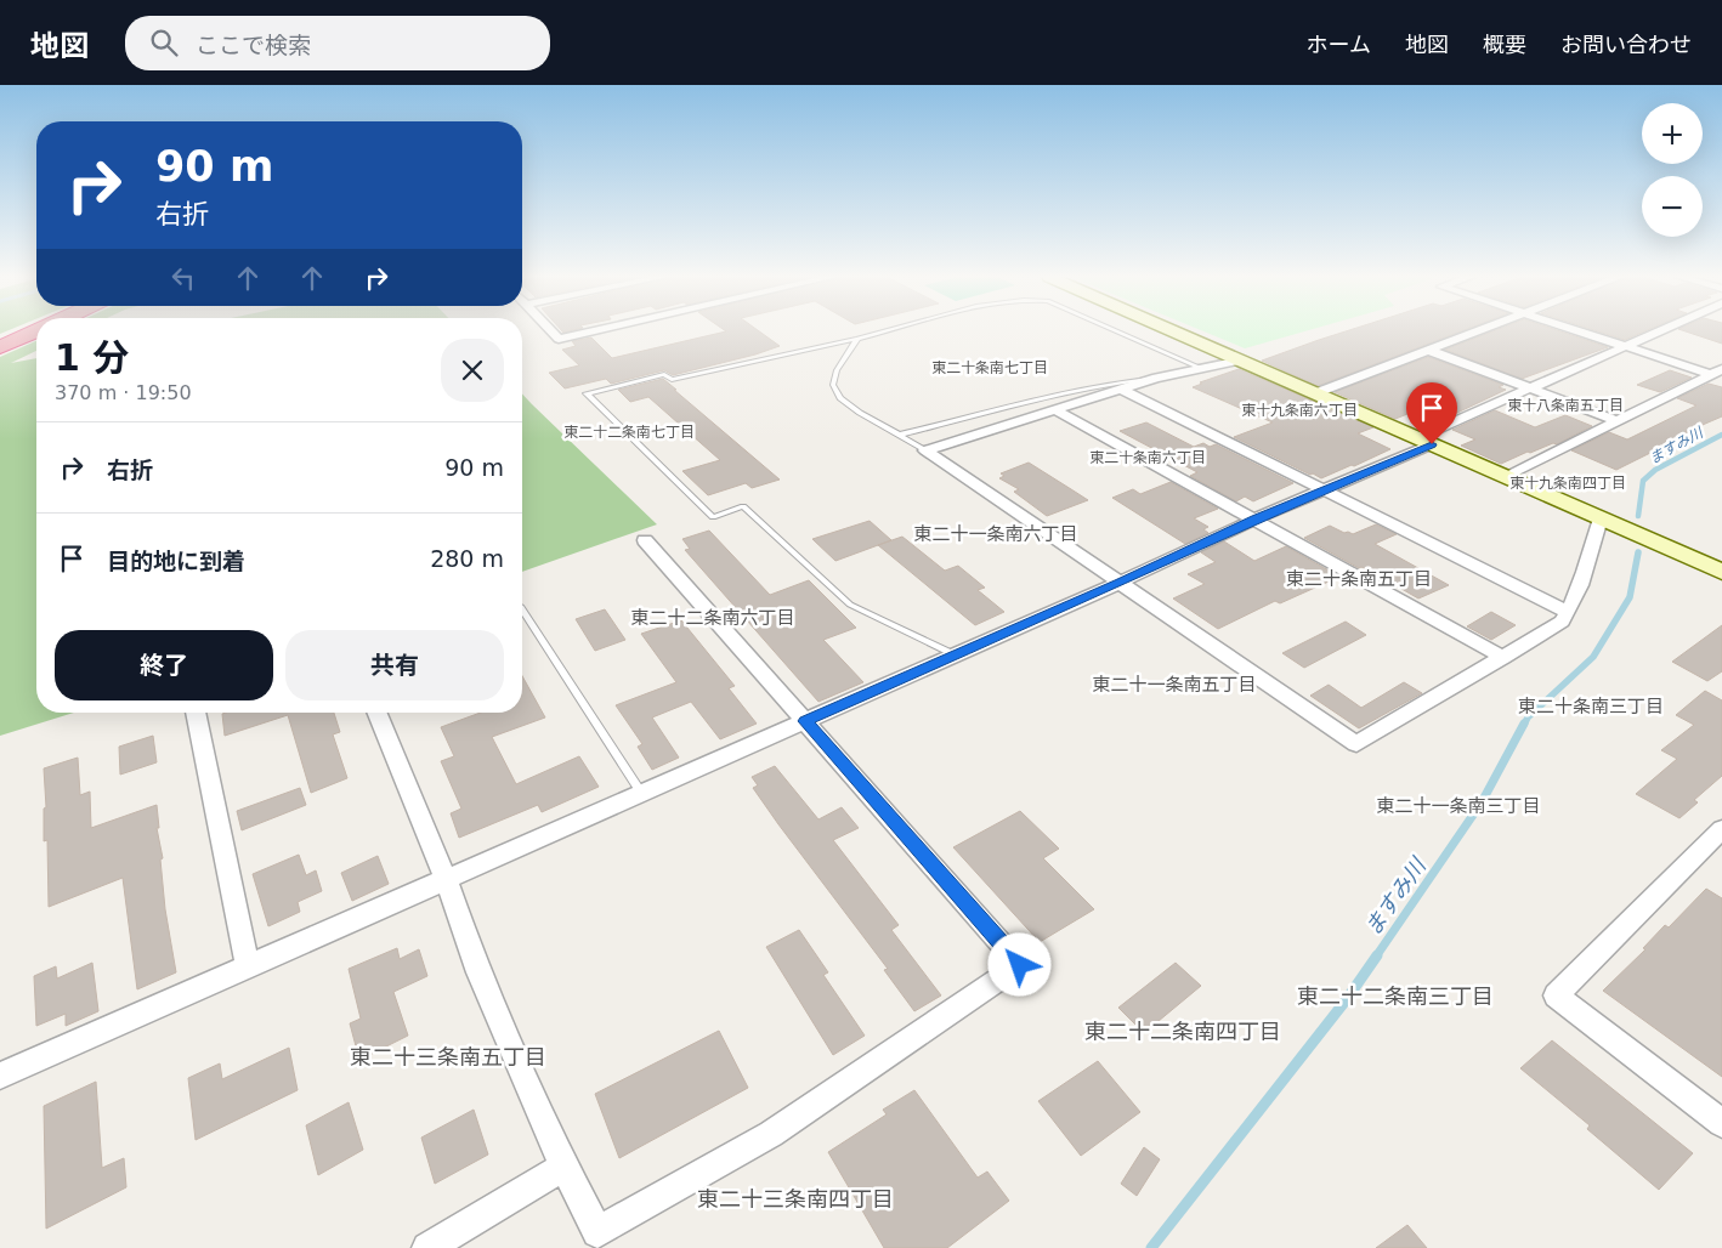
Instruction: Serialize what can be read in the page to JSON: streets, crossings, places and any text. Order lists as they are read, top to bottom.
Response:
{
  "districts": [
    "東二十条南七丁目",
    "東十八条南五丁目",
    "東十九条南六丁目",
    "東二十二条南七丁目",
    "東二十条南六丁目",
    "東十九条南四丁目",
    "東二十一条南六丁目",
    "東二十条南五丁目",
    "東二十二条南六丁目",
    "東二十一条南五丁目",
    "東二十条南三丁目",
    "東二十一条南三丁目",
    "東二十二条南三丁目",
    "東二十二条南四丁目",
    "東二十三条南五丁目",
    "東二十三条南四丁目"
  ],
  "water": ["ますみ川"],
  "page": {
    "header": "地図",
    "search": "ここで検索",
    "nav": [
      "ホーム",
      "地図",
      "概要",
      "お問い合わせ"
    ],
    "map_buttons": ["+", "−"],
    "turn": ["90 m", "右折"],
    "heading": ["1 分", "370 m · 19:50"],
    "list": [
      {
        "name": "右折",
        "value": "90 m"
      },
      {
        "name": "目的地に到着",
        "value": "280 m"
      }
    ],
    "buttons": ["終了", "共有"]
  }
}
